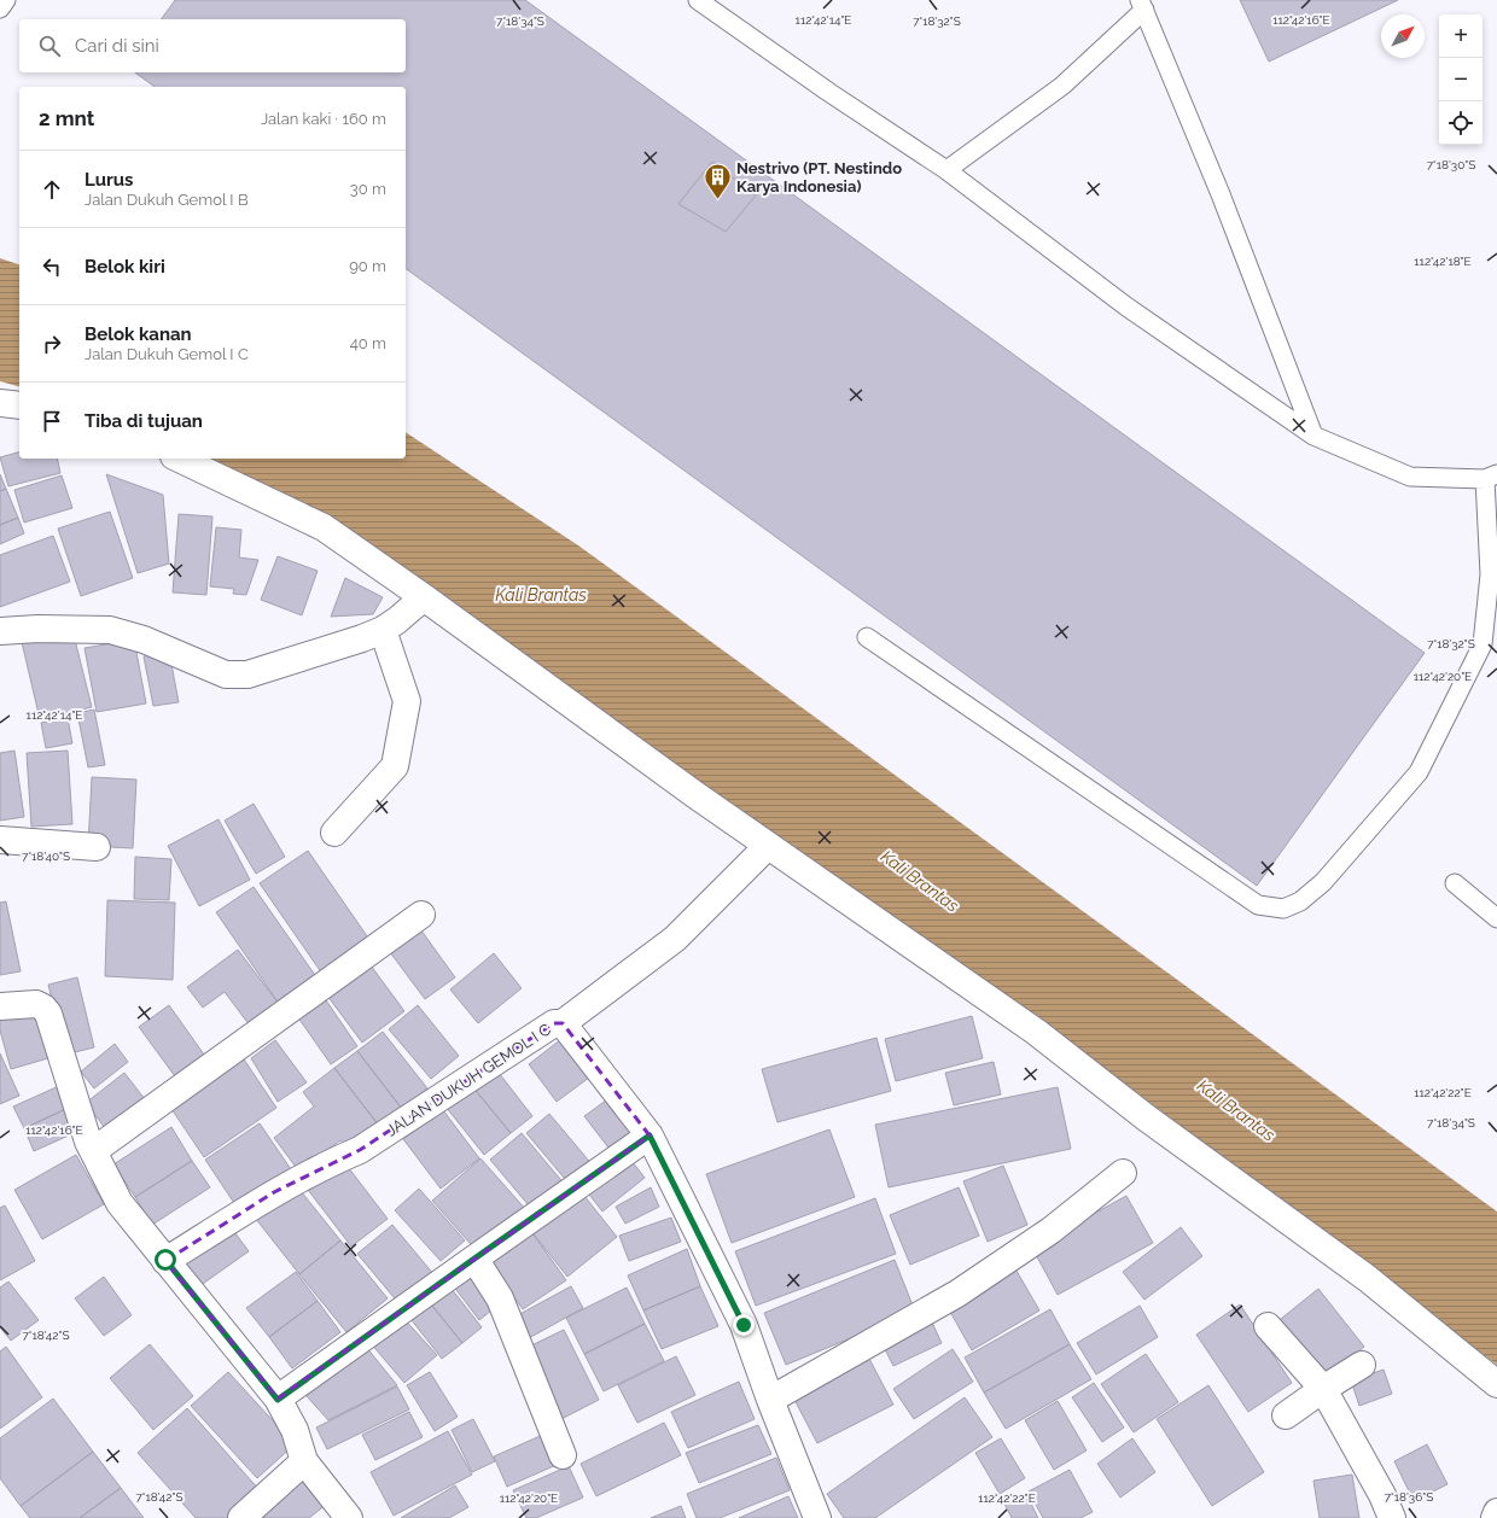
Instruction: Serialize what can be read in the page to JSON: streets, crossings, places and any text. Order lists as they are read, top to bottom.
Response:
{
  "streets": {
    "street": ["JALAN DUKUH GEMOL I C"]
  },
  "water": ["Kali Brantas"],
  "places": {
    "building": ["Nestrivo (PT. Nestindo Karya Indonesia)"]
  },
  "north": "top right",
  "page": {
    "map_buttons": ["+", "−"],
    "search": "Cari di sini",
    "heading": ["2 mnt", "Jalan kaki · 160 m"],
    "list": [
      ["Lurus", "Jalan Dukuh Gemol I B", "30 m"],
      ["Belok kiri", "90 m"],
      ["Belok kanan", "Jalan Dukuh Gemol I C", "40 m"],
      "Tiba di tujuan"
    ]
  },
  "coordinates": [
    "112°42'14\"E",
    "112°42'16\"E",
    "7°18'34\"S",
    "7°18'32\"S",
    "7°18'30\"S",
    "112°42'18\"E",
    "112°42'20\"E",
    "7°18'40\"S",
    "112°42'22\"E",
    "7°18'42\"S",
    "7°18'36\"S"
  ]
}
